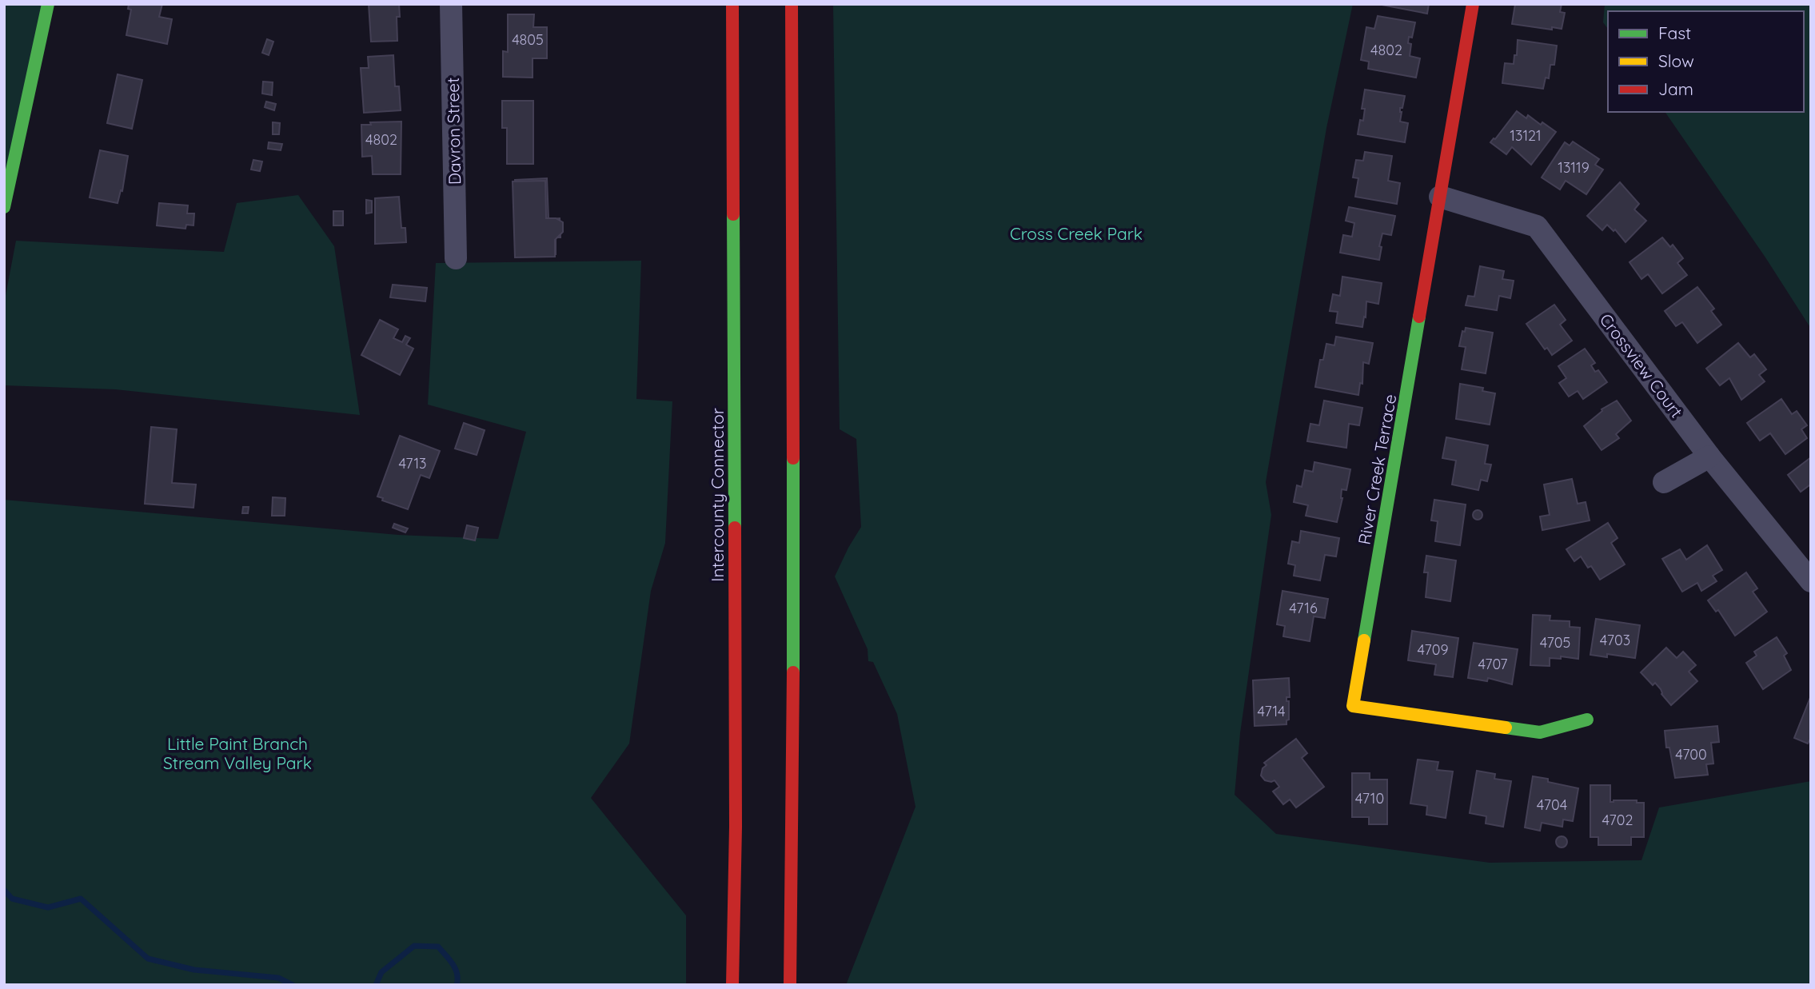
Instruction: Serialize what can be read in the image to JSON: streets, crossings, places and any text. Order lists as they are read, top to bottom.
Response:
{
  "streets": {
    "main road": ["River Creek Terrace", "Intercounty Connector"],
    "street": ["Davron Street", "Crossview Court"]
  },
  "crossings": [
    ["Crossview Court", "River Creek Terrace"]
  ],
  "parks": ["Cross Creek Park", "Little Paint Branch Stream Valley Park"],
  "house_numbers": [
    "4805",
    "4802",
    "13121",
    "4802",
    "13119",
    "4713",
    "4716",
    "4703",
    "4705",
    "4709",
    "4707",
    "4714",
    "4700",
    "4710",
    "4704",
    "4702"
  ],
  "legend": ["Fast", "Slow", "Jam"]
}
